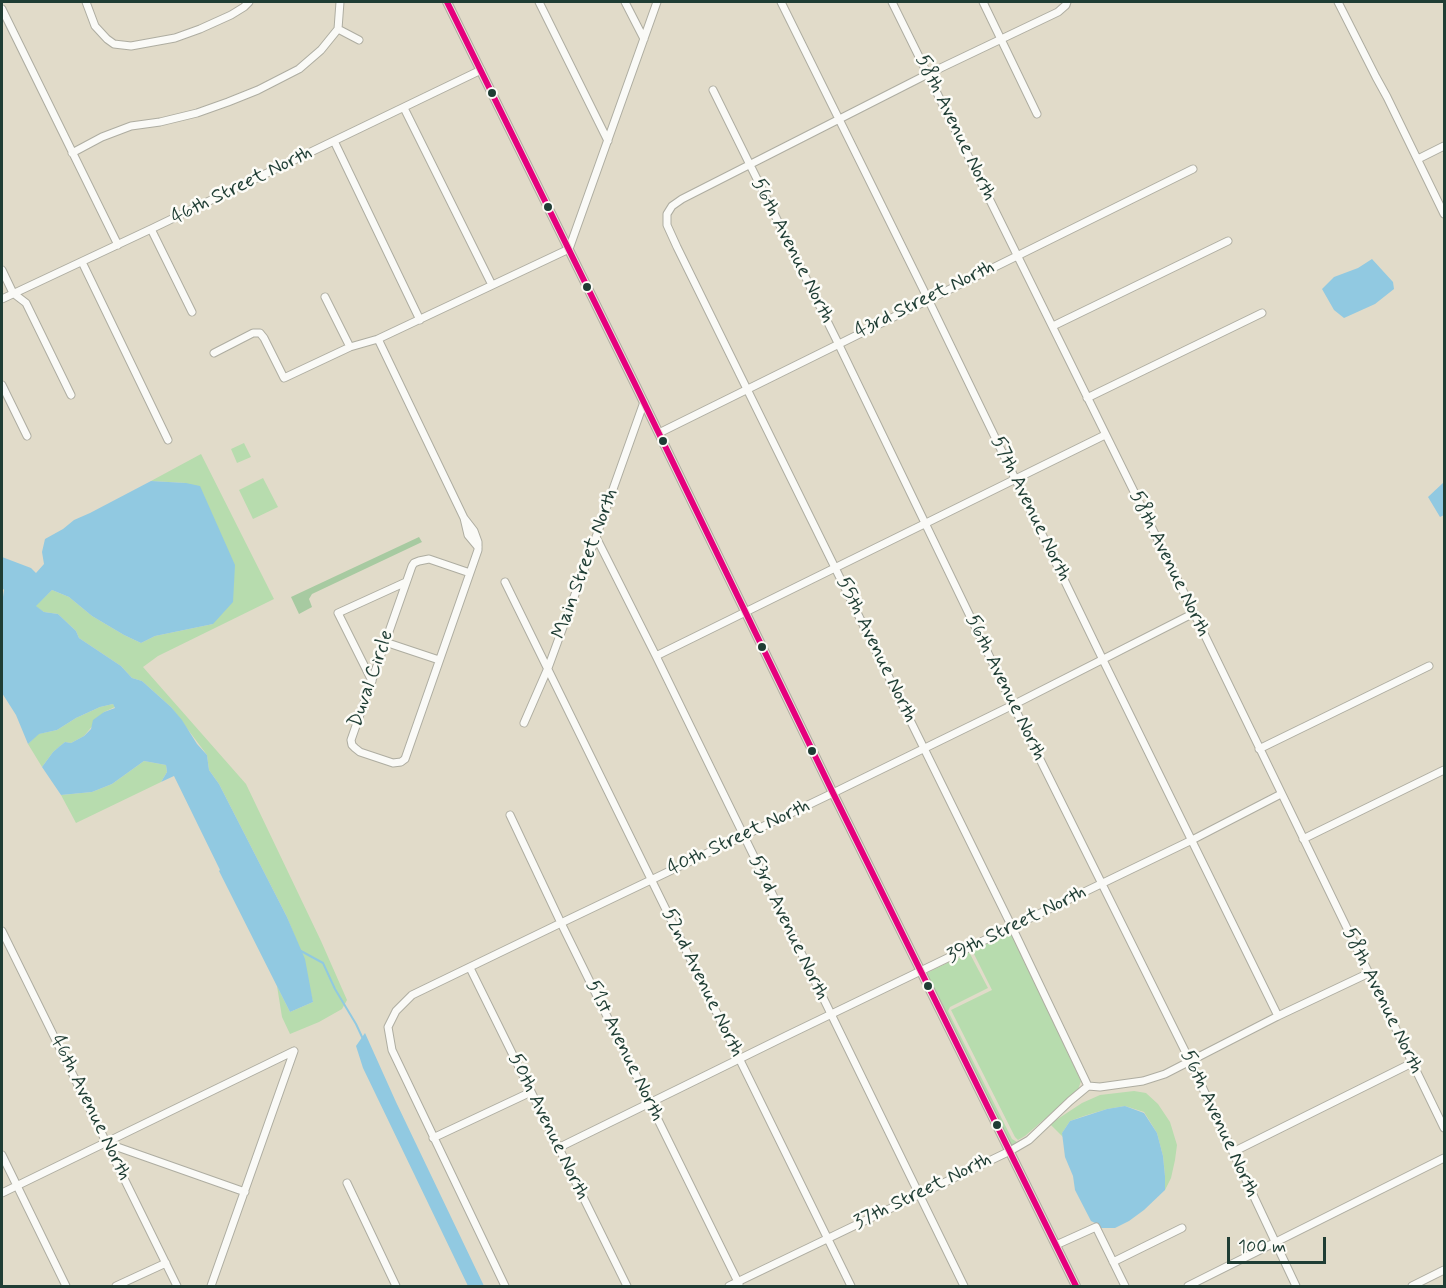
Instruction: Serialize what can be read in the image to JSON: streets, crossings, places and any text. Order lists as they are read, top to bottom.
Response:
{
  "streets": {
    "street": [
      "58th Avenue North",
      "46th Street North",
      "56th Avenue North",
      "43rd Street North",
      "57th Avenue North",
      "Main Street North",
      "55th Avenue North",
      "Duval Circle",
      "40th Street North",
      "39th Street North",
      "53rd Avenue North",
      "52nd Avenue North",
      "51st Avenue North",
      "46th Avenue North",
      "50th Avenue North",
      "37th Street North"
    ]
  },
  "crossings": [
    ["58th Avenue North", "43rd Street North"],
    ["58th Avenue North", "40th Street North"],
    ["58th Avenue North", "39th Street North"],
    ["56th Avenue North", "43rd Street North"],
    ["56th Avenue North", "55th Avenue North"],
    ["56th Avenue North", "40th Street North"],
    ["56th Avenue North", "39th Street North"],
    ["43rd Street North", "57th Avenue North"],
    ["43rd Street North", "55th Avenue North"],
    ["57th Avenue North", "40th Street North"],
    ["57th Avenue North", "39th Street North"],
    ["Main Street North", "53rd Avenue North"],
    ["Main Street North", "52nd Avenue North"],
    ["55th Avenue North", "40th Street North"],
    ["55th Avenue North", "39th Street North"],
    ["55th Avenue North", "37th Street North"],
    ["40th Street North", "53rd Avenue North"],
    ["40th Street North", "52nd Avenue North"],
    ["40th Street North", "51st Avenue North"],
    ["40th Street North", "50th Avenue North"],
    ["39th Street North", "53rd Avenue North"],
    ["39th Street North", "52nd Avenue North"],
    ["39th Street North", "51st Avenue North"],
    ["39th Street North", "50th Avenue North"],
    ["53rd Avenue North", "37th Street North"],
    ["52nd Avenue North", "37th Street North"],
    ["51st Avenue North", "37th Street North"]
  ],
  "scale_bar": "100 m"
}
